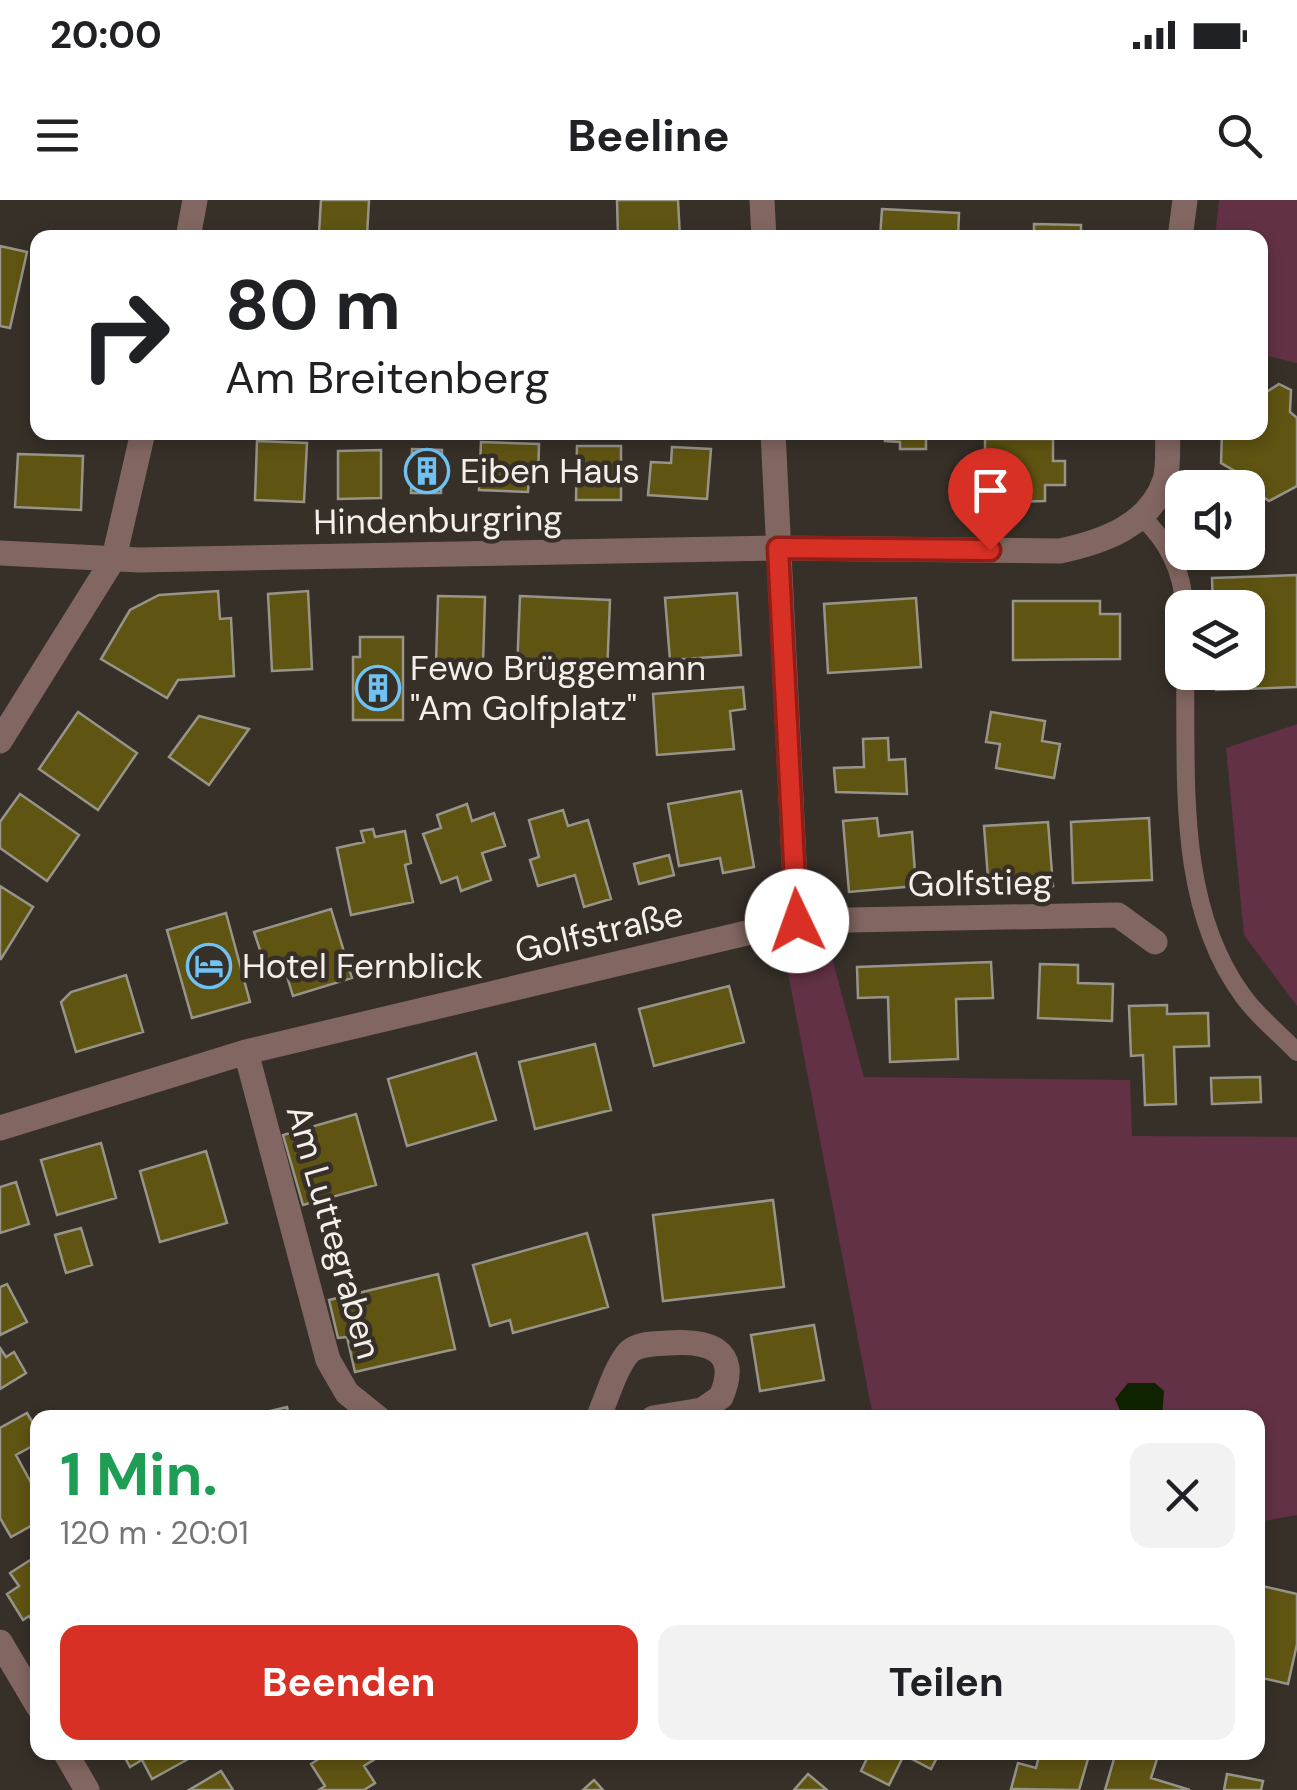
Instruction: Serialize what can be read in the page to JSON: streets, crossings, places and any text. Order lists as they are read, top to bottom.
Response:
{
  "streets": {
    "street": [
      "Hindenburgring",
      "Golfstieg",
      "Golfstraße",
      "Am Luttegraben"
    ]
  },
  "crossings": [
    ["Golfstieg", "Golfstraße"],
    ["Golfstraße", "Am Luttegraben"]
  ],
  "places": {
    "building": ["Eiben Haus", "Fewo Brüggemann \"Am Golfplatz\""],
    "hotel": ["Hotel Fernblick"]
  },
  "page": {
    "status": "20:00",
    "header": "Beeline",
    "turn": ["80 m", "Am Breitenberg"],
    "heading": ["1 Min.", "120 m · 20:01"],
    "buttons": ["Beenden", "Teilen"]
  }
}
